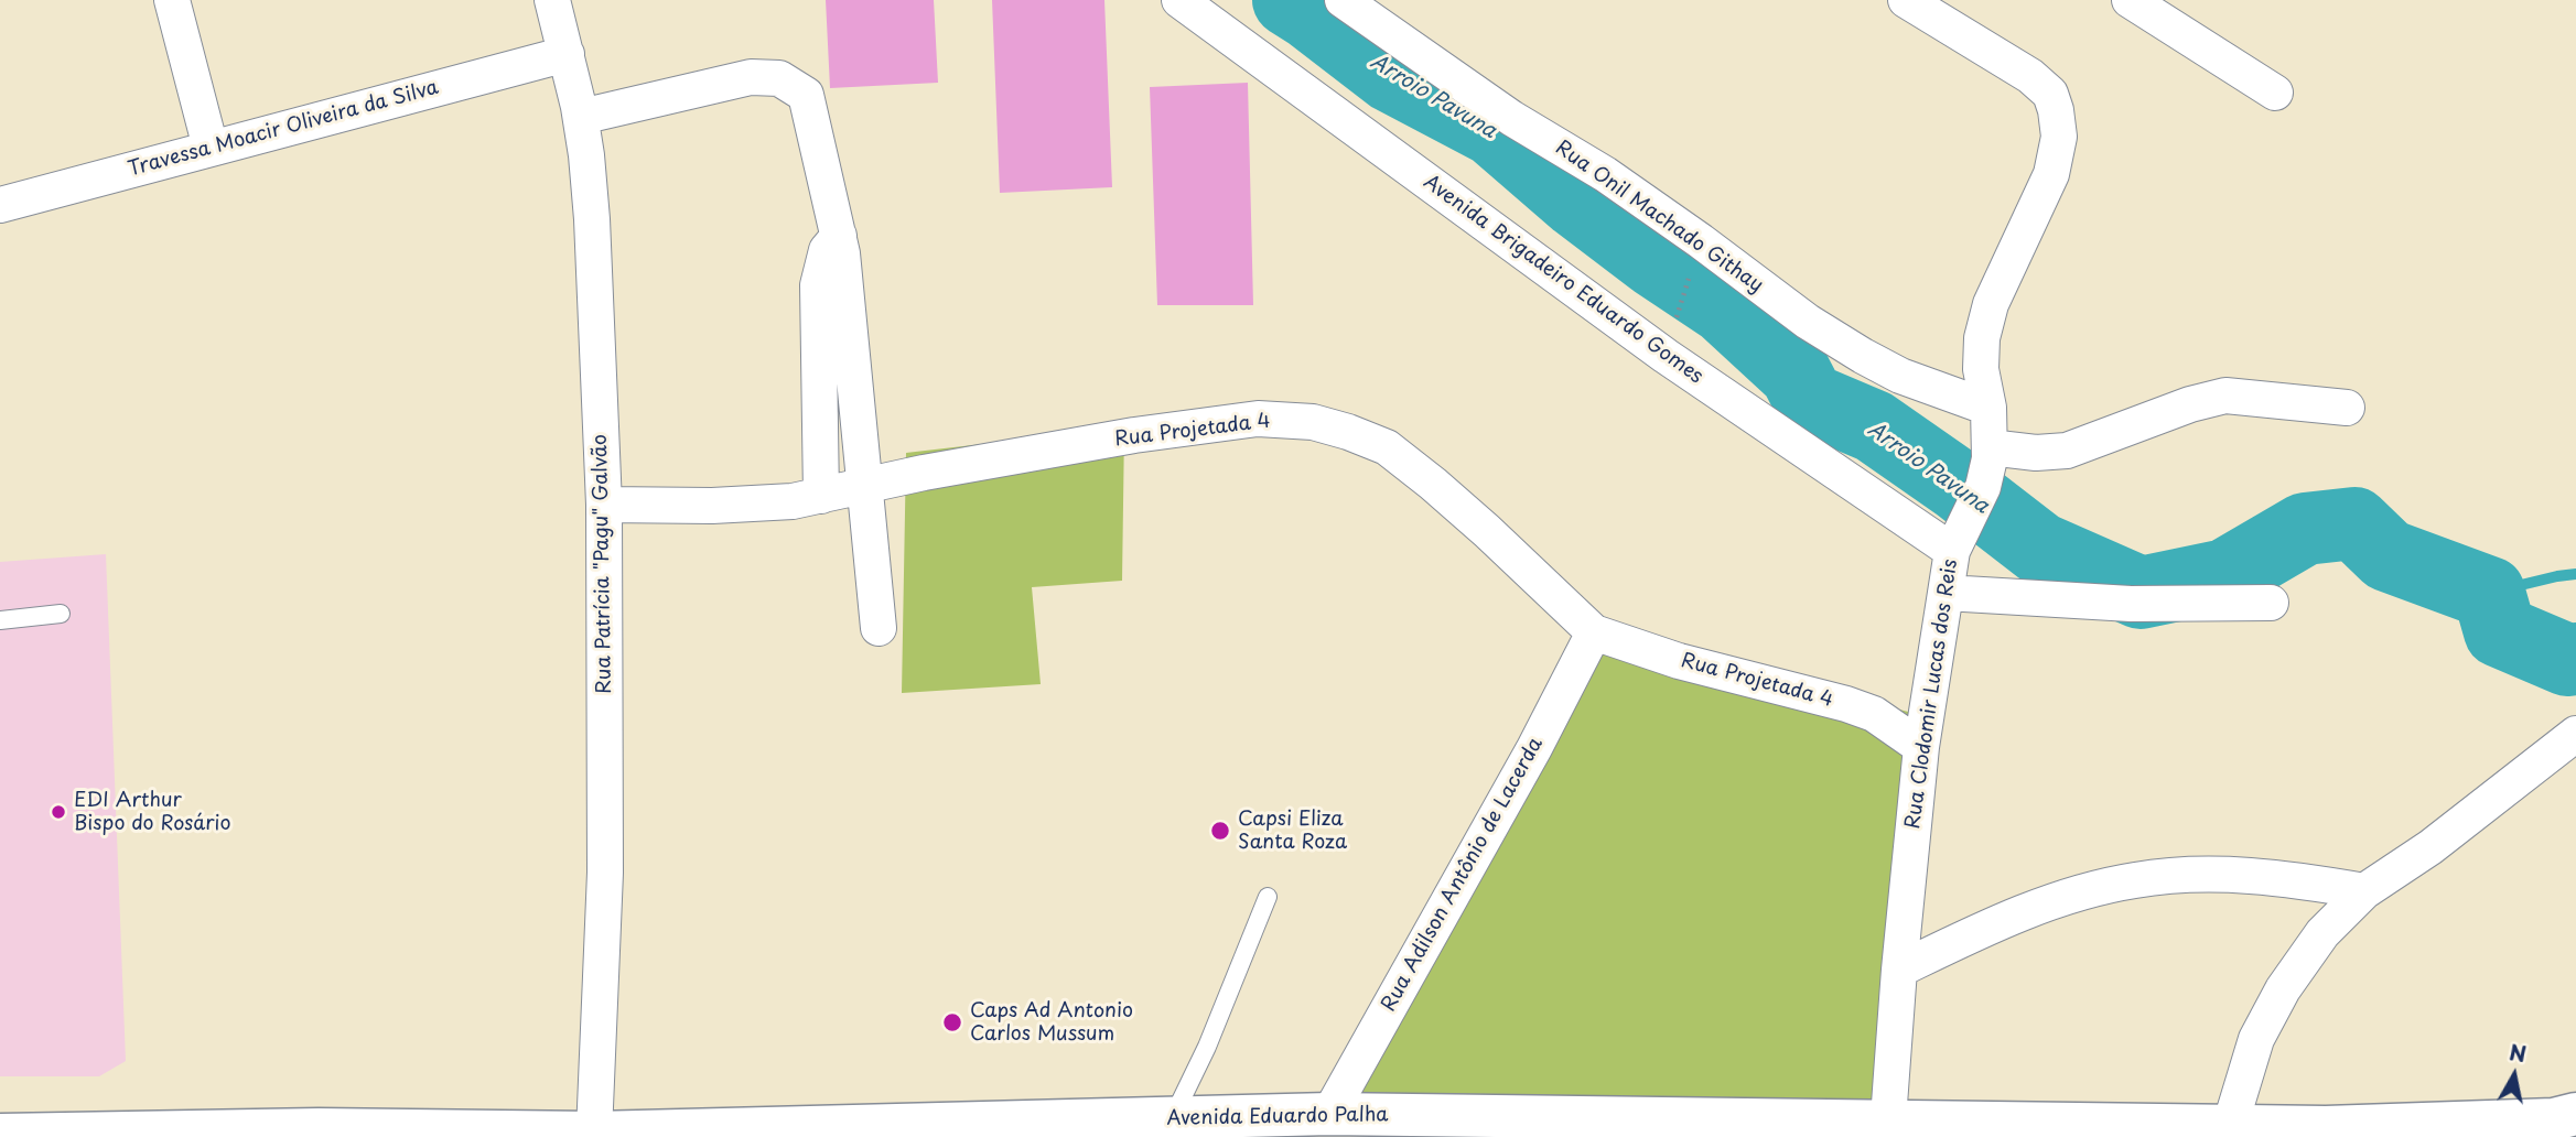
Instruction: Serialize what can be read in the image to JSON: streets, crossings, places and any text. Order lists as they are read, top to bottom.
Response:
{
  "streets": {
    "street": [
      "Travessa Moacir Oliveira da Silva",
      "Rua Onil Machado Githay",
      "Avenida Brigadeiro Eduardo Gomes",
      "Rua Projetada 4",
      "Rua Patrícia \"Pagu\" Galvão",
      "Rua Clodomir Lucas dos Reis",
      "Rua Adilson Antônio de Lacerda",
      "Avenida Eduardo Palha"
    ]
  },
  "crossings": [
    ["Travessa Moacir Oliveira da Silva", "Rua Patrícia \"Pagu\" Galvão"],
    ["Rua Onil Machado Githay", "Rua Clodomir Lucas dos Reis"],
    ["Avenida Brigadeiro Eduardo Gomes", "Rua Clodomir Lucas dos Reis"],
    ["Rua Projetada 4", "Rua Patrícia \"Pagu\" Galvão"],
    ["Rua Projetada 4", "Rua Clodomir Lucas dos Reis"],
    ["Rua Projetada 4", "Rua Adilson Antônio de Lacerda"],
    ["Rua Patrícia \"Pagu\" Galvão", "Avenida Eduardo Palha"],
    ["Rua Clodomir Lucas dos Reis", "Avenida Eduardo Palha"],
    ["Rua Adilson Antônio de Lacerda", "Avenida Eduardo Palha"]
  ],
  "water": ["Arroio Pavuna"],
  "places": ["EDI Arthur Bispo do Rosário", "Capsi Eliza Santa Roza", "Caps Ad Antonio Carlos Mussum"],
  "north": "top"
}
